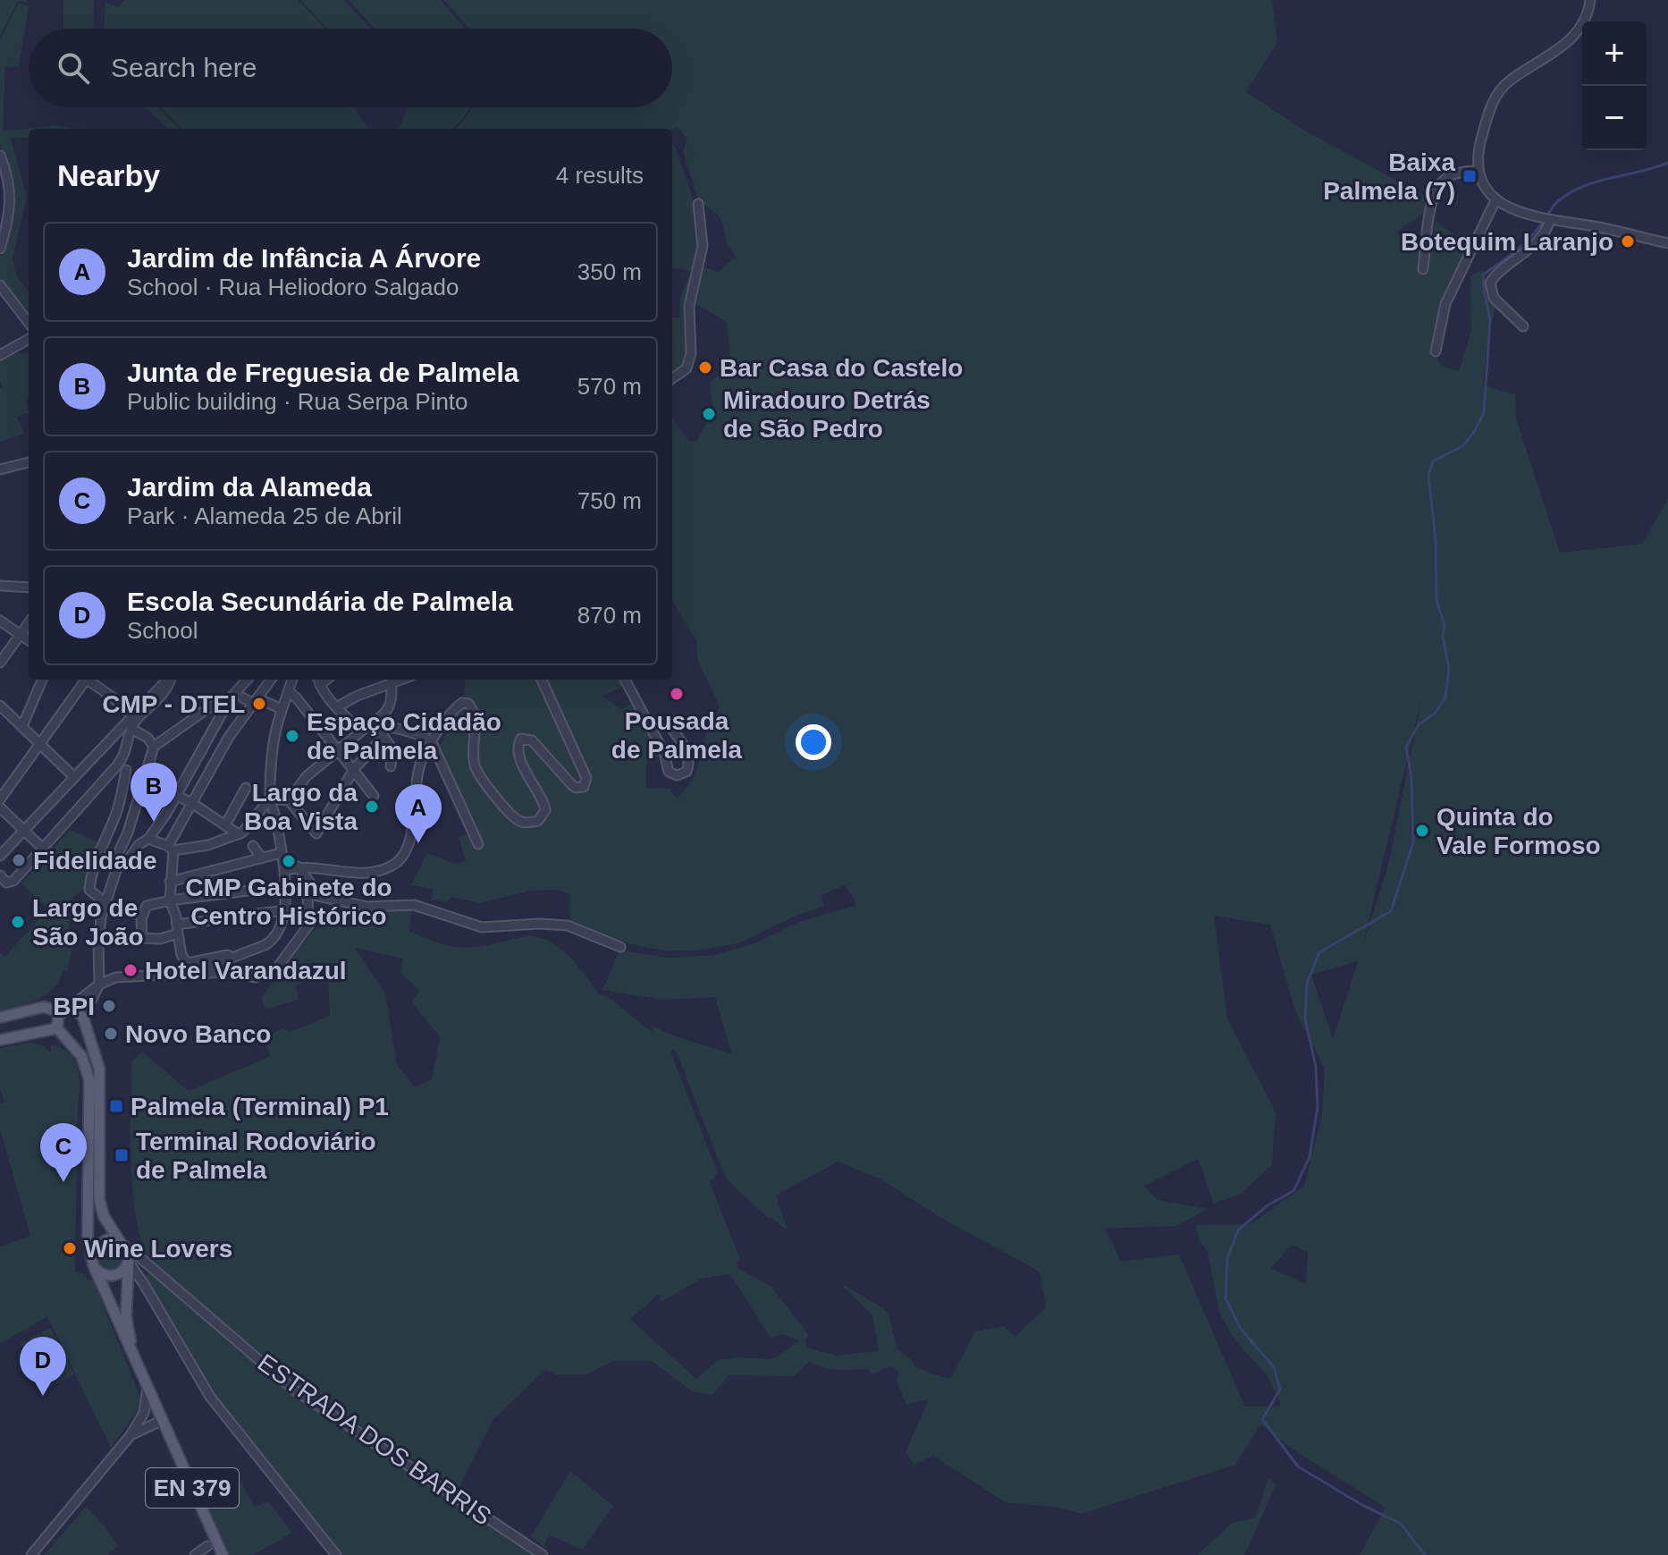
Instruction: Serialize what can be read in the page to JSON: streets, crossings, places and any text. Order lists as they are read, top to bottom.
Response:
{
  "streets": {
    "main road": ["EN 379"],
    "street": ["ESTRADA DOS BARRIS"]
  },
  "crossings": [
    ["ESTRADA DOS BARRIS", "EN 379"]
  ],
  "places": {
    "transit": ["Baixa Palmela (7)", "Palmela (Terminal) P1", "Terminal Rodoviário de Palmela"],
    "other": [
      "Botequim Laranjo",
      "Bar Casa do Castelo",
      "Miradouro Detrás de São Pedro",
      "Pousada de Palmela",
      "CMP - DTEL",
      "Espaço Cidadão de Palmela",
      "Largo da Boa Vista",
      "Quinta do Vale Formoso",
      "Fidelidade",
      "CMP Gabinete do Centro Histórico",
      "Largo de São João",
      "Hotel Varandazul",
      "BPI",
      "Novo Banco",
      "Wine Lovers"
    ]
  },
  "page": {
    "map_buttons": ["+", "−"],
    "search": "Search here",
    "heading": ["Nearby", "4 results"],
    "list": [
      {
        "mark": "A",
        "name": "Jardim de Infância A Árvore",
        "note": "School · Rua Heliodoro Salgado",
        "value": "350 m"
      },
      {
        "mark": "B",
        "name": "Junta de Freguesia de Palmela",
        "note": "Public building · Rua Serpa Pinto",
        "value": "570 m"
      },
      {
        "mark": "C",
        "name": "Jardim da Alameda",
        "note": "Park · Alameda 25 de Abril",
        "value": "750 m"
      },
      {
        "mark": "D",
        "name": "Escola Secundária de Palmela",
        "note": "School",
        "value": "870 m"
      }
    ],
    "pins": [
      "B",
      "A",
      "C",
      "D"
    ]
  }
}
